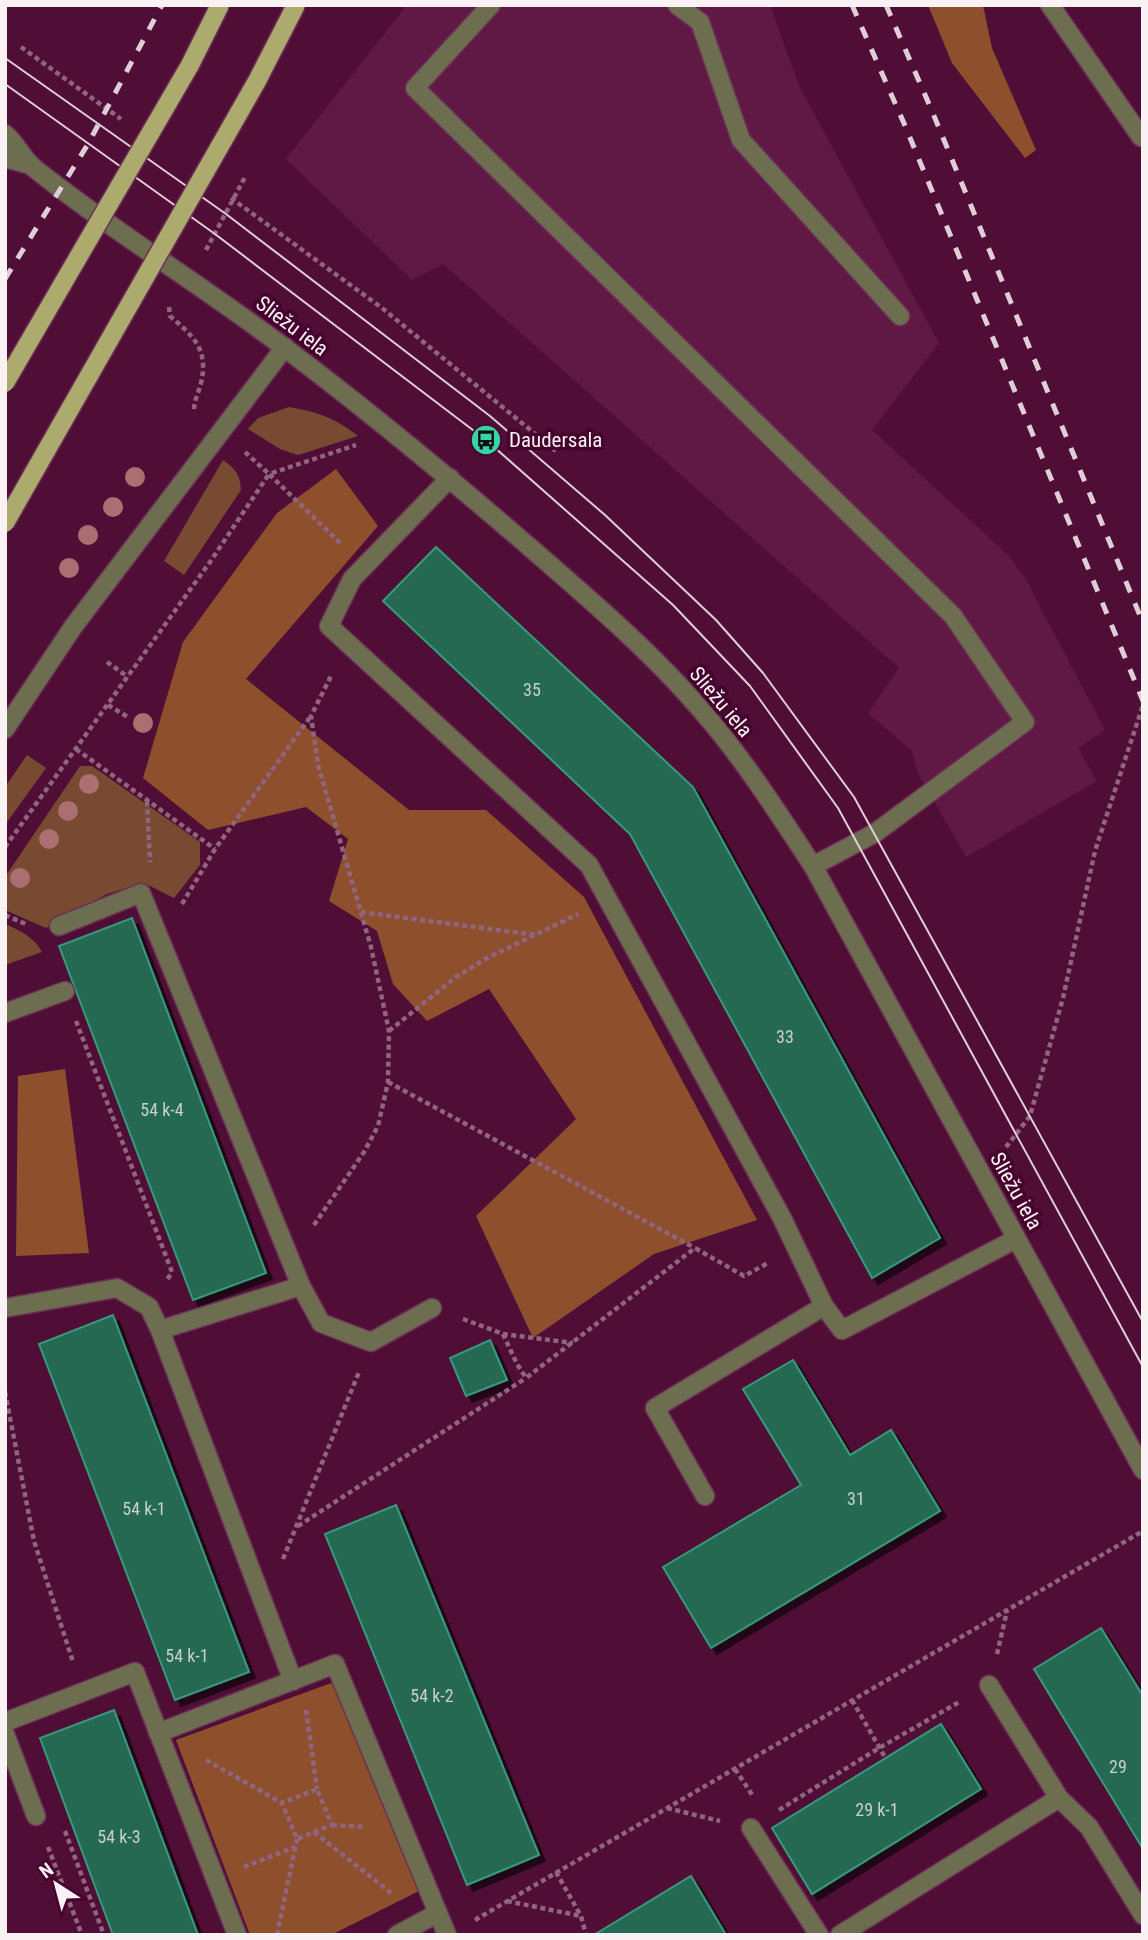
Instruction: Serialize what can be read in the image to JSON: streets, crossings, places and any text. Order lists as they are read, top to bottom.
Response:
{
  "streets": {
    "street": ["Sliežu iela"]
  },
  "places": {
    "bus stop": ["Daudersala"]
  },
  "house_numbers": [
    "35",
    "33",
    "54 k-4",
    "31",
    "54 k-1",
    "54 k-1",
    "54 k-2",
    "29",
    "29 k-1",
    "54 k-3"
  ],
  "north": "top left"
}
